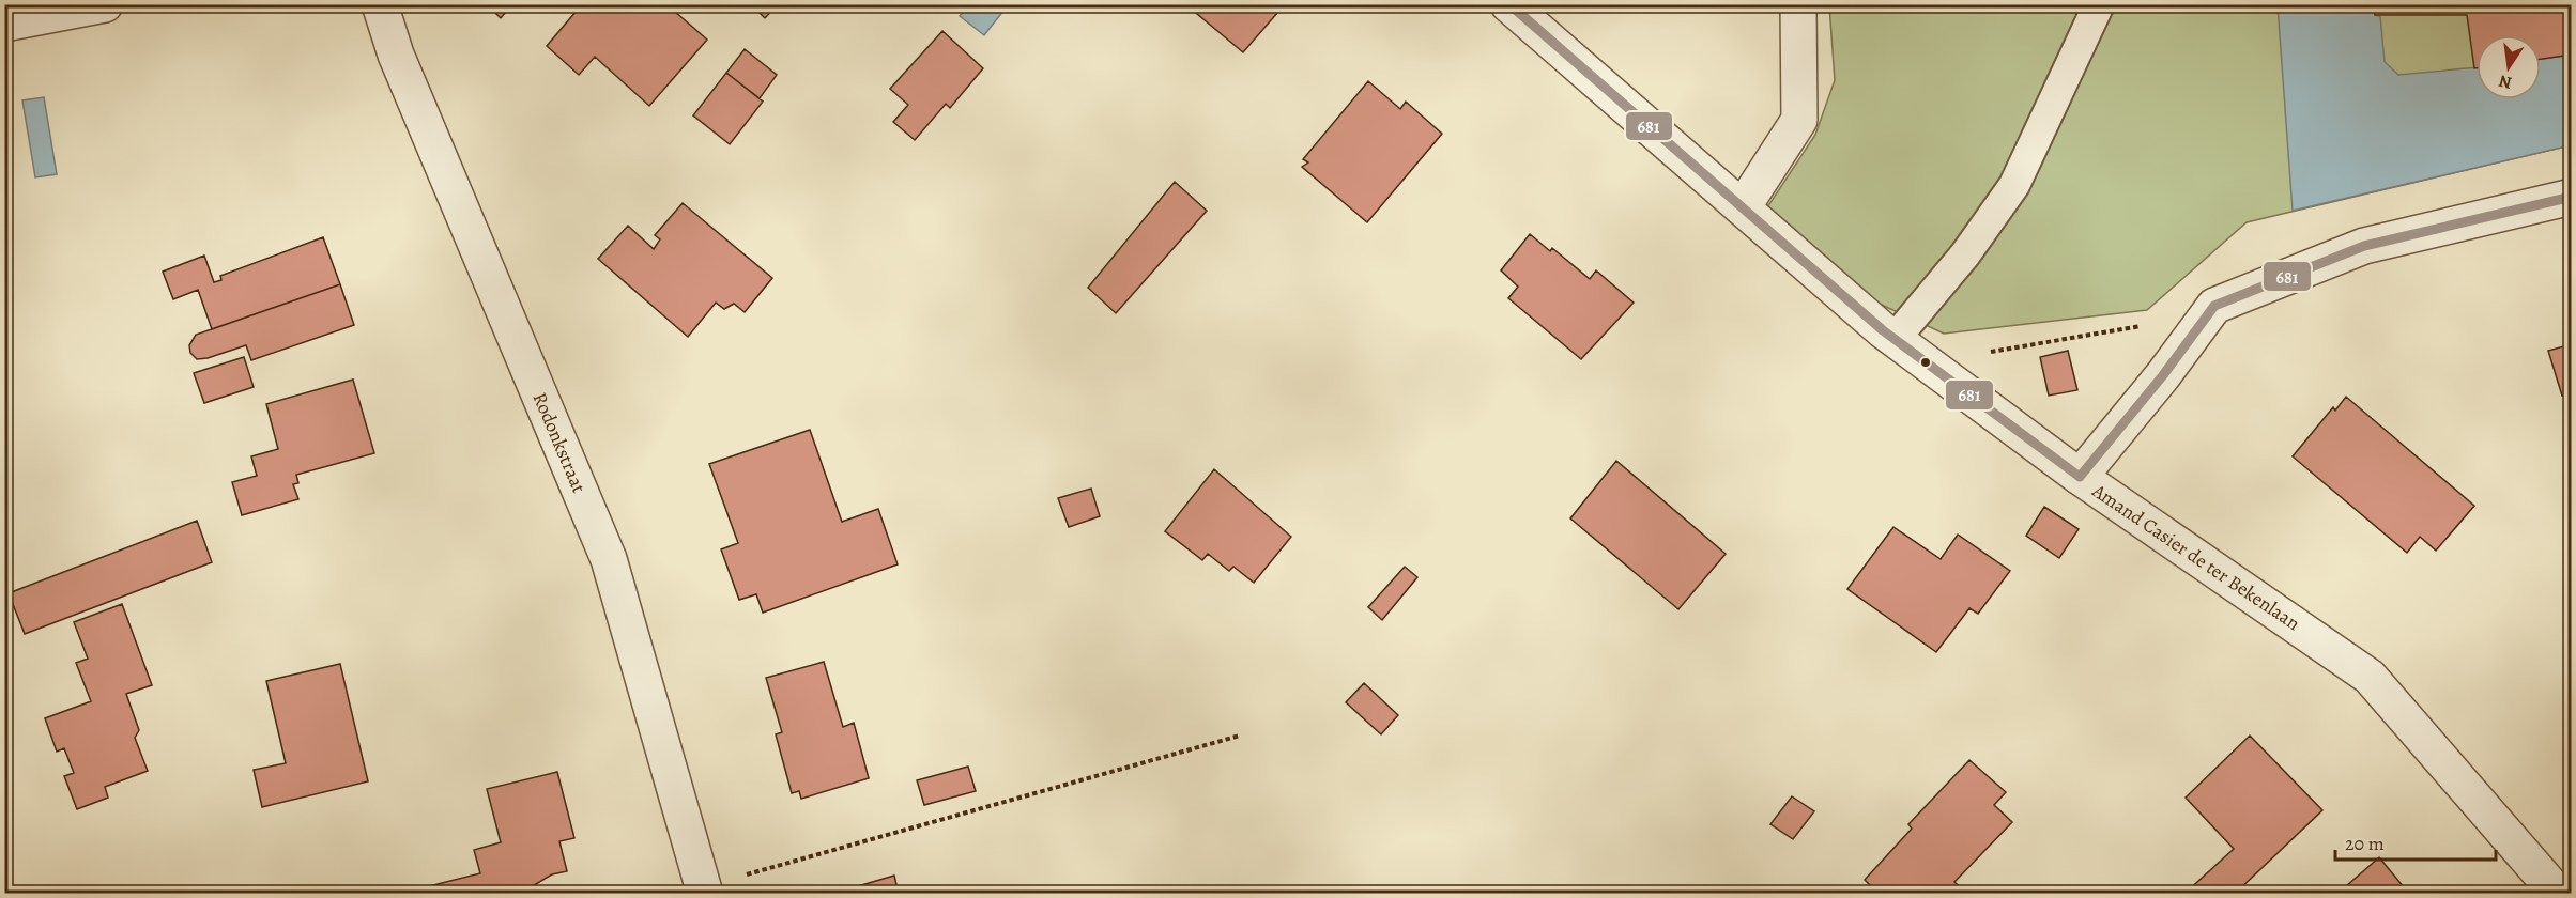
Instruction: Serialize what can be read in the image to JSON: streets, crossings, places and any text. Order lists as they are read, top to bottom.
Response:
{
  "streets": {
    "street": ["Rodonkstraat", "Amand Casier de ter Bekenlaan"]
  },
  "lines": ["transit line 681"],
  "scale_bar": "20 m",
  "north": "bottom"
}
